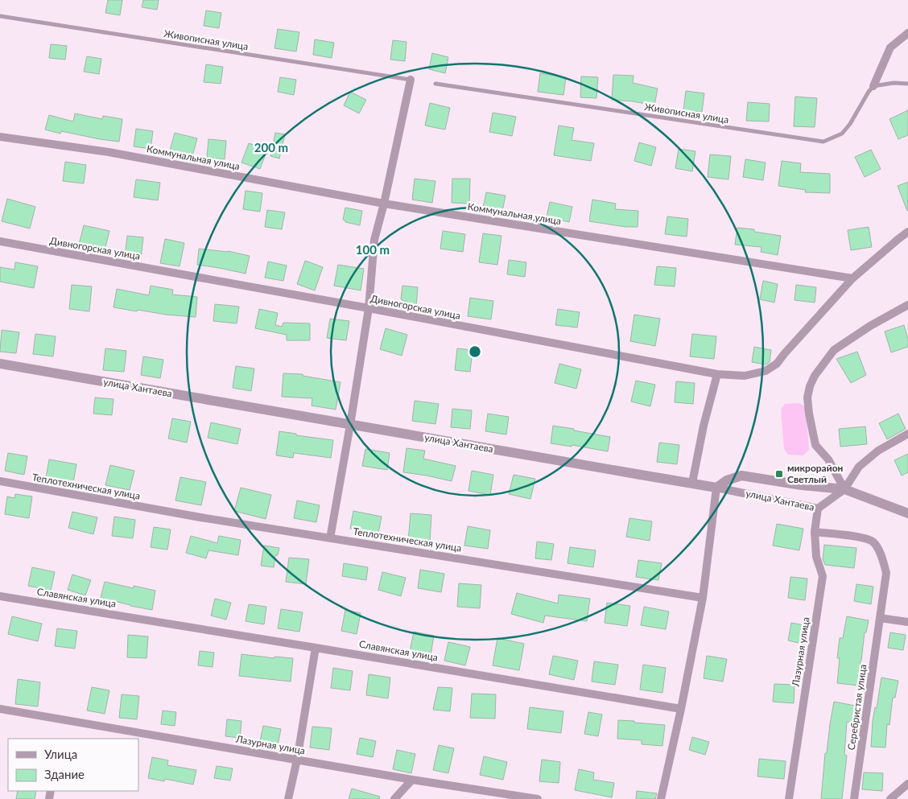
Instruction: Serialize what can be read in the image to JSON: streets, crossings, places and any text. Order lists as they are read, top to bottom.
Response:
{
  "streets": {
    "street": [
      "Коммунальная улица",
      "Дивногорская улица",
      "улица Хантаева",
      "Теплотехническая улица",
      "Славянская улица",
      "Лазурная улица",
      "Серебристая улица"
    ],
    "lane": ["Живописная улица"]
  },
  "crossings": [
    ["улица Хантаева", "Лазурная улица"],
    ["Лазурная улица", "Серебристая улица"]
  ],
  "places": {
    "transit": ["микрорайон Светлый"]
  },
  "legend": ["Улица", "Здание"],
  "rings": ["200 m", "100 m"]
}
